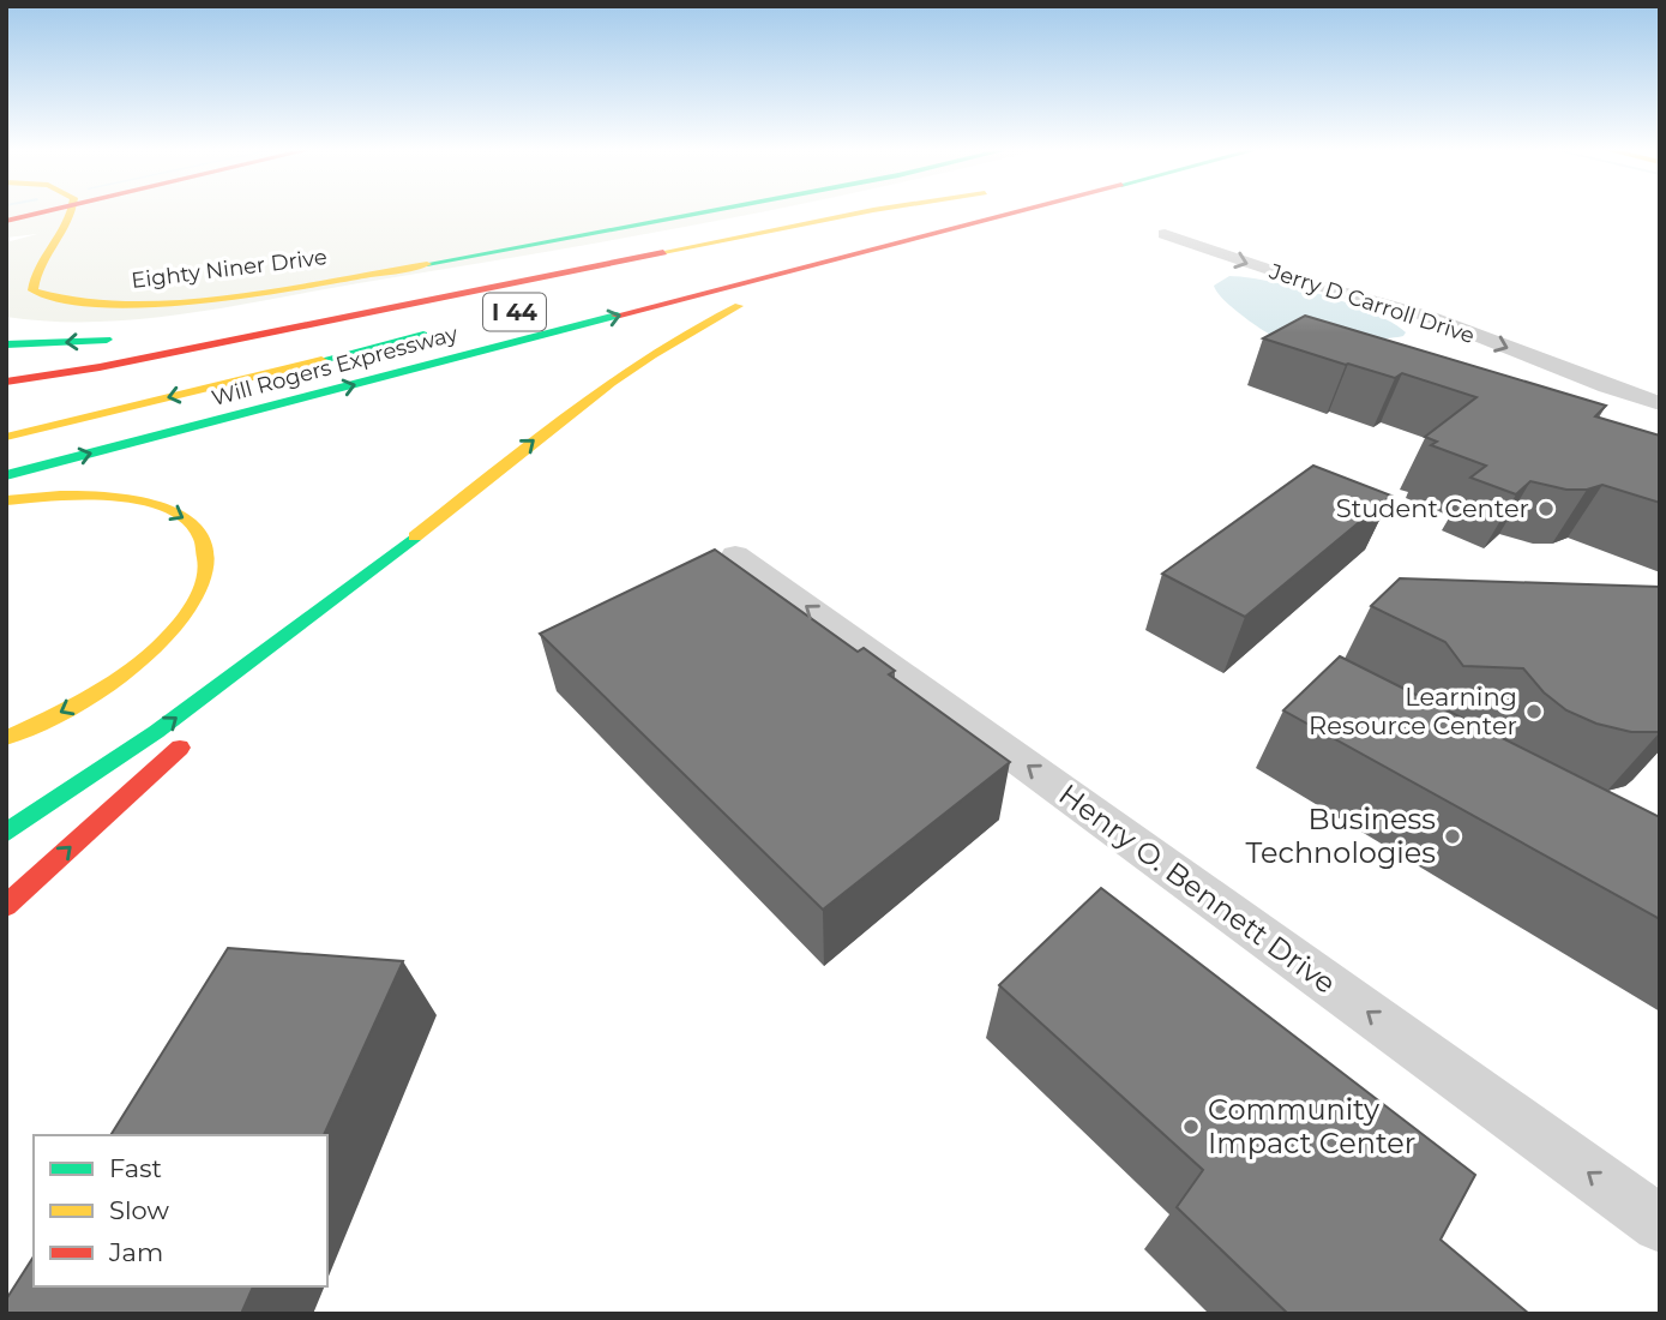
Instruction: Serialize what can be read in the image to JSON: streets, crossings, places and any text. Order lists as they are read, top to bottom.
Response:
{
  "streets": {
    "main road": ["Eighty Niner Drive", "I 44", "Will Rogers Expressway"],
    "street": ["Jerry D Carroll Drive", "Henry O. Bennett Drive"]
  },
  "one_way": ["Jerry D Carroll Drive", "Henry O. Bennett Drive"],
  "places": [
    "Student Center",
    "Learning Resource Center",
    "Business Technologies",
    "Community Impact Center"
  ],
  "legend": ["Fast", "Slow", "Jam"]
}
